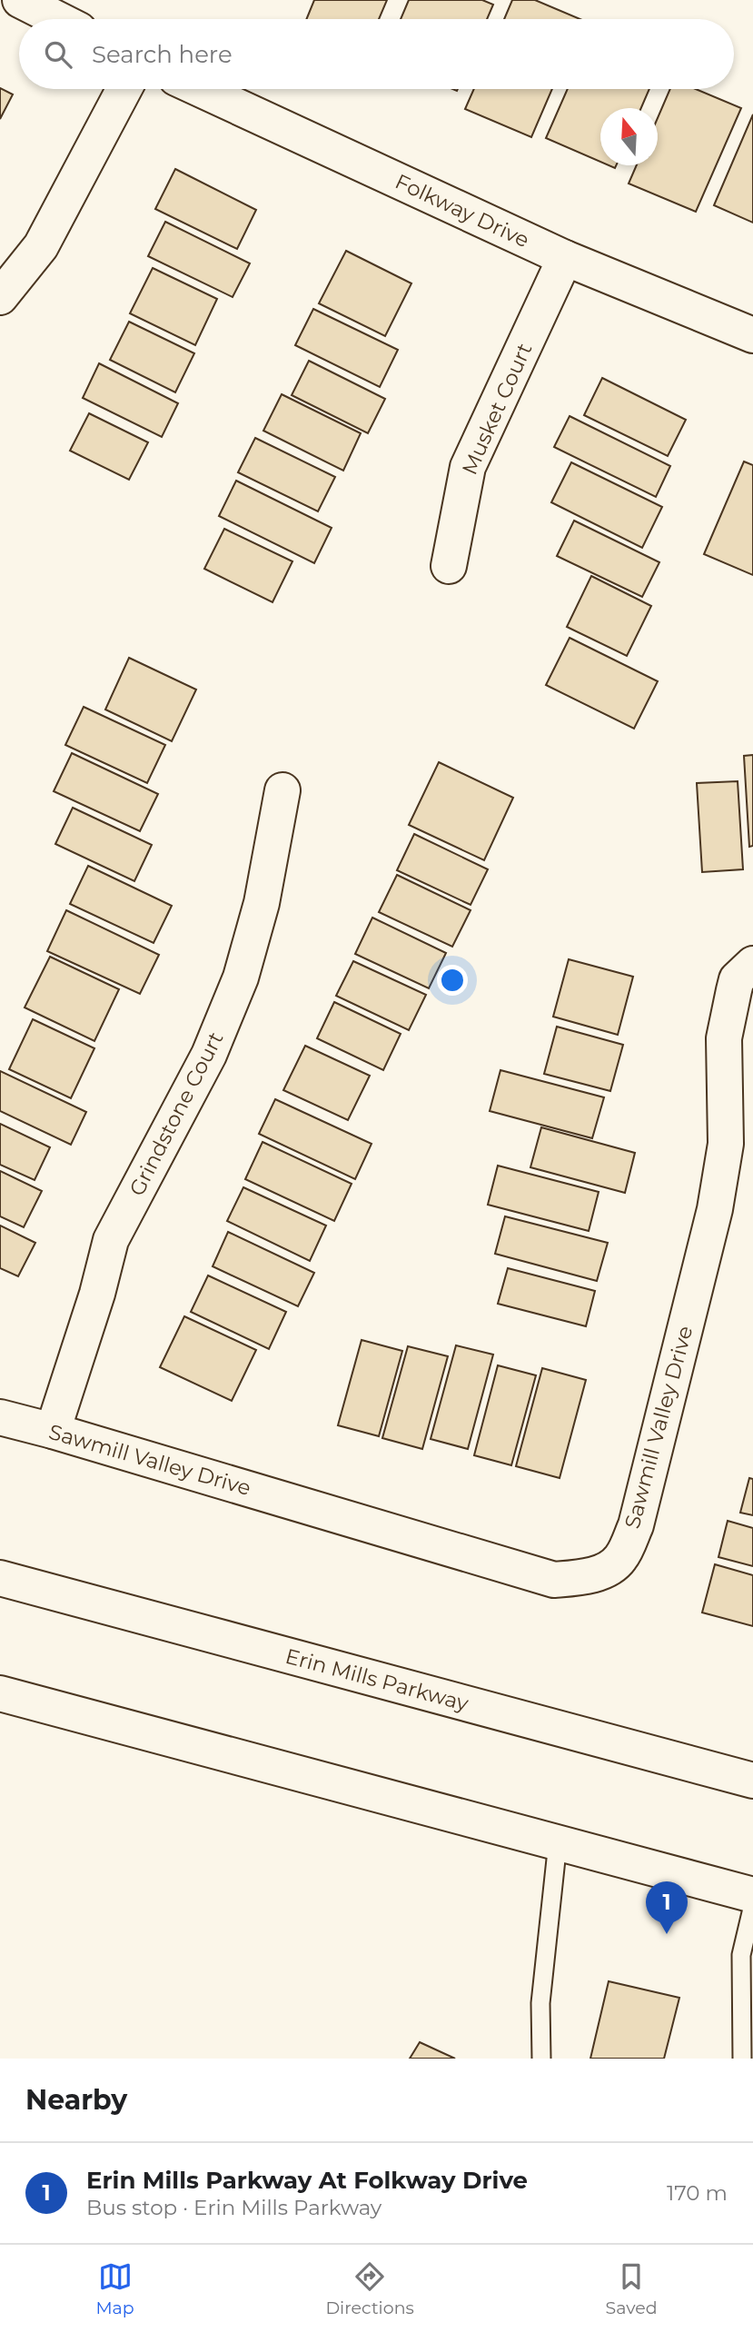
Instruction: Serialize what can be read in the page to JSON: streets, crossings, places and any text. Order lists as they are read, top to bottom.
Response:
{
  "streets": {
    "street": [
      "Folkway Drive",
      "Musket Court",
      "Grindstone Court",
      "Sawmill Valley Drive",
      "Erin Mills Parkway"
    ]
  },
  "crossings": [
    ["Folkway Drive", "Musket Court"],
    ["Grindstone Court", "Sawmill Valley Drive"]
  ],
  "north": "top",
  "page": {
    "search": "Search here",
    "pins": "1",
    "heading": "Nearby",
    "list": [
      {
        "mark": "1",
        "name": "Erin Mills Parkway At Folkway Drive",
        "note": "Bus stop · Erin Mills Parkway",
        "value": "170 m"
      }
    ],
    "nav": ["Map", "Directions", "Saved"]
  }
}
